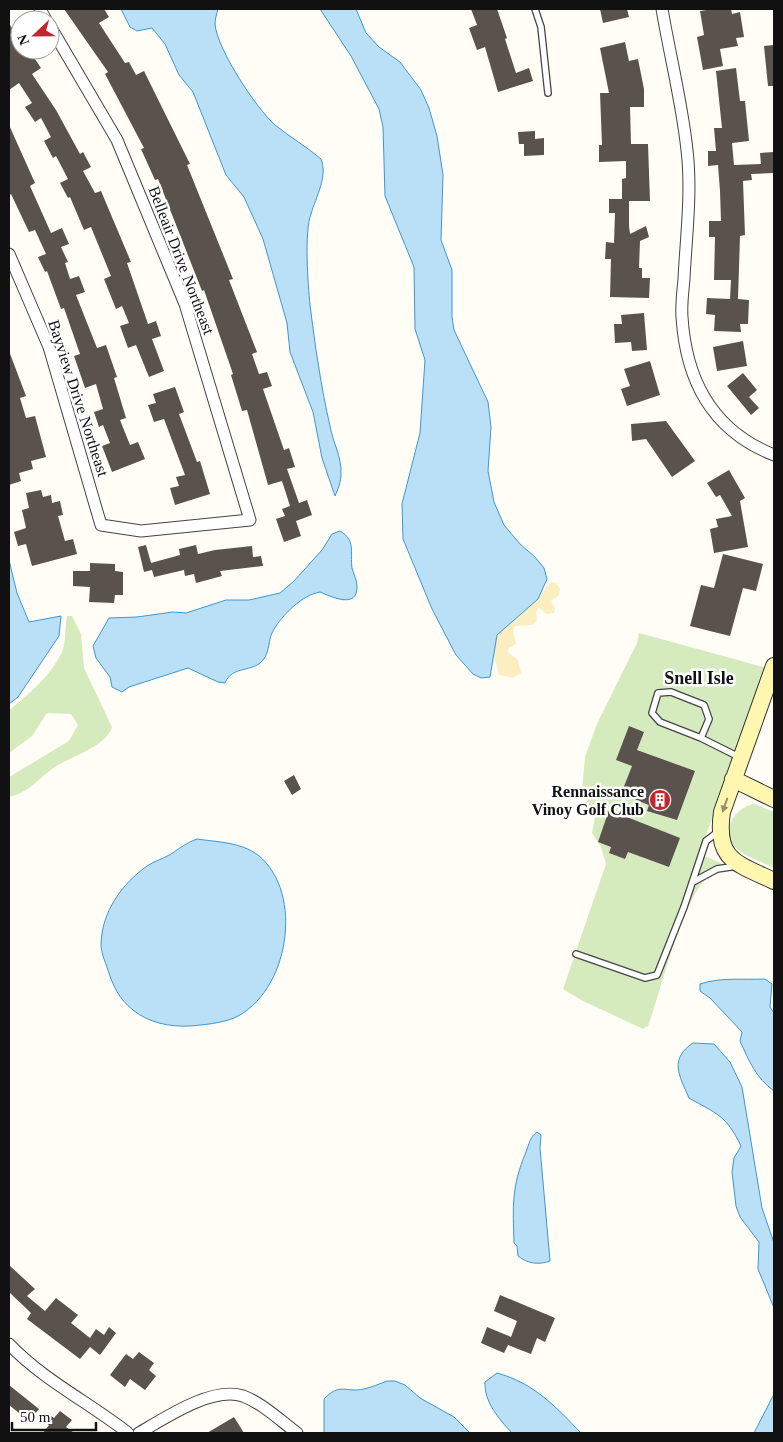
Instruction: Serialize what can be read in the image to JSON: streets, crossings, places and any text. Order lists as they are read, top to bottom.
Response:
{
  "streets": {
    "street": ["Belleair Drive Northeast", "Bayview Drive Northeast"]
  },
  "crossings": [
    ["Belleair Drive Northeast", "Bayview Drive Northeast"]
  ],
  "districts": ["Snell Isle"],
  "places": {
    "building": ["Rennaissance Vinoy Golf Club"]
  },
  "scale_bar": "50 m",
  "north": "left"
}
